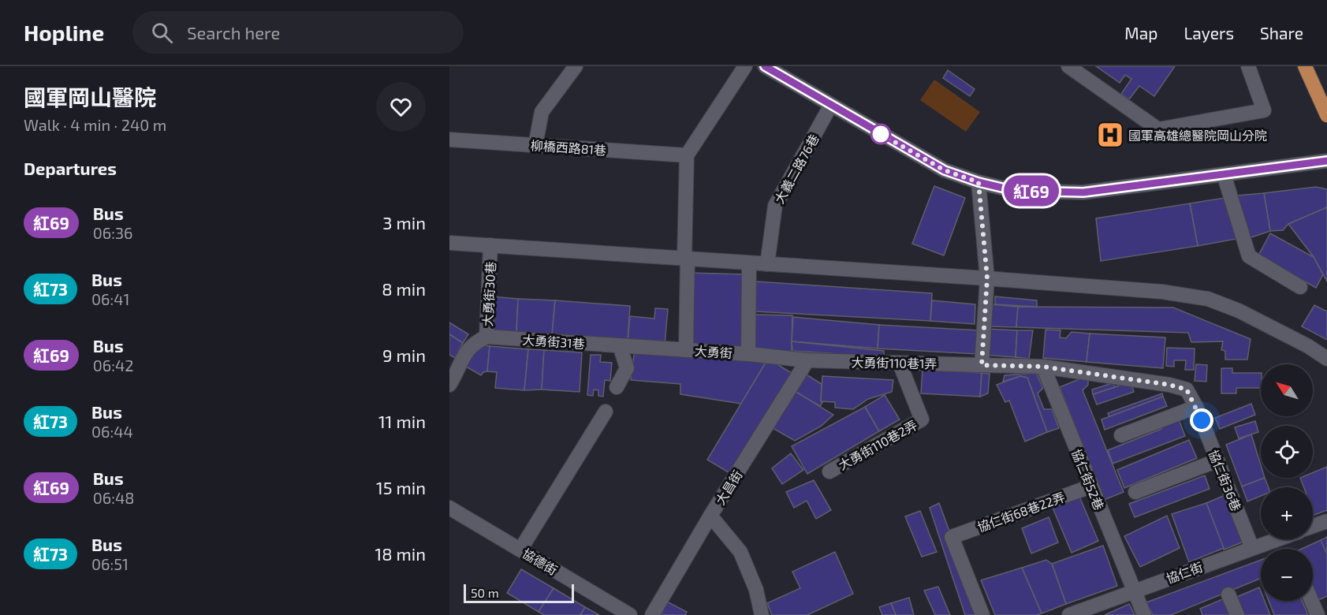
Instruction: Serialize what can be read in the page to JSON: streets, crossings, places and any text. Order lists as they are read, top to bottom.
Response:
{
  "streets": {
    "street": [
      "柳橋西路81巷",
      "大義二路76巷",
      "大勇街30巷",
      "大勇街31巷",
      "大勇街",
      "大勇街110巷1弄",
      "大勇街110巷2弄",
      "協仁街52巷",
      "協仁街36巷",
      "大昌街",
      "協仁街68巷22弄",
      "協德街",
      "協仁街"
    ]
  },
  "crossings": [
    ["大勇街30巷", "大勇街31巷"],
    ["大勇街31巷", "大勇街"],
    ["大勇街", "大勇街110巷1弄"],
    ["大勇街", "大昌街"],
    ["大勇街110巷1弄", "大勇街110巷2弄"],
    ["大勇街110巷1弄", "協仁街52巷"],
    ["大勇街110巷1弄", "協仁街36巷"],
    ["大勇街110巷1弄", "大昌街"],
    ["協仁街52巷", "協仁街36巷"],
    ["協仁街52巷", "協仁街68巷22弄"],
    ["協仁街52巷", "協仁街"],
    ["協仁街36巷", "協仁街"]
  ],
  "places": {
    "hospital": ["國軍高雄總醫院岡山分院"]
  },
  "lines": ["bus line 紅69"],
  "scale_bar": "50 m",
  "north": "top left",
  "page": {
    "header": "Hopline",
    "search": "Search here",
    "nav": ["Map", "Layers", "Share"],
    "heading": [
      ["國軍岡山醫院", "Walk · 4 min · 240 m"],
      "Departures"
    ],
    "on_map": "紅69",
    "list": [
      {
        "mark": "紅69",
        "name": "Bus",
        "note": "06:36",
        "value": "3 min"
      },
      {
        "mark": "紅73",
        "name": "Bus",
        "note": "06:41",
        "value": "8 min"
      },
      {
        "mark": "紅69",
        "name": "Bus",
        "note": "06:42",
        "value": "9 min"
      },
      {
        "mark": "紅73",
        "name": "Bus",
        "note": "06:44",
        "value": "11 min"
      },
      {
        "mark": "紅69",
        "name": "Bus",
        "note": "06:48",
        "value": "15 min"
      },
      {
        "mark": "紅73",
        "name": "Bus",
        "note": "06:51",
        "value": "18 min"
      }
    ],
    "map_buttons": ["+", "−"],
    "scale": "50 m"
  }
}
